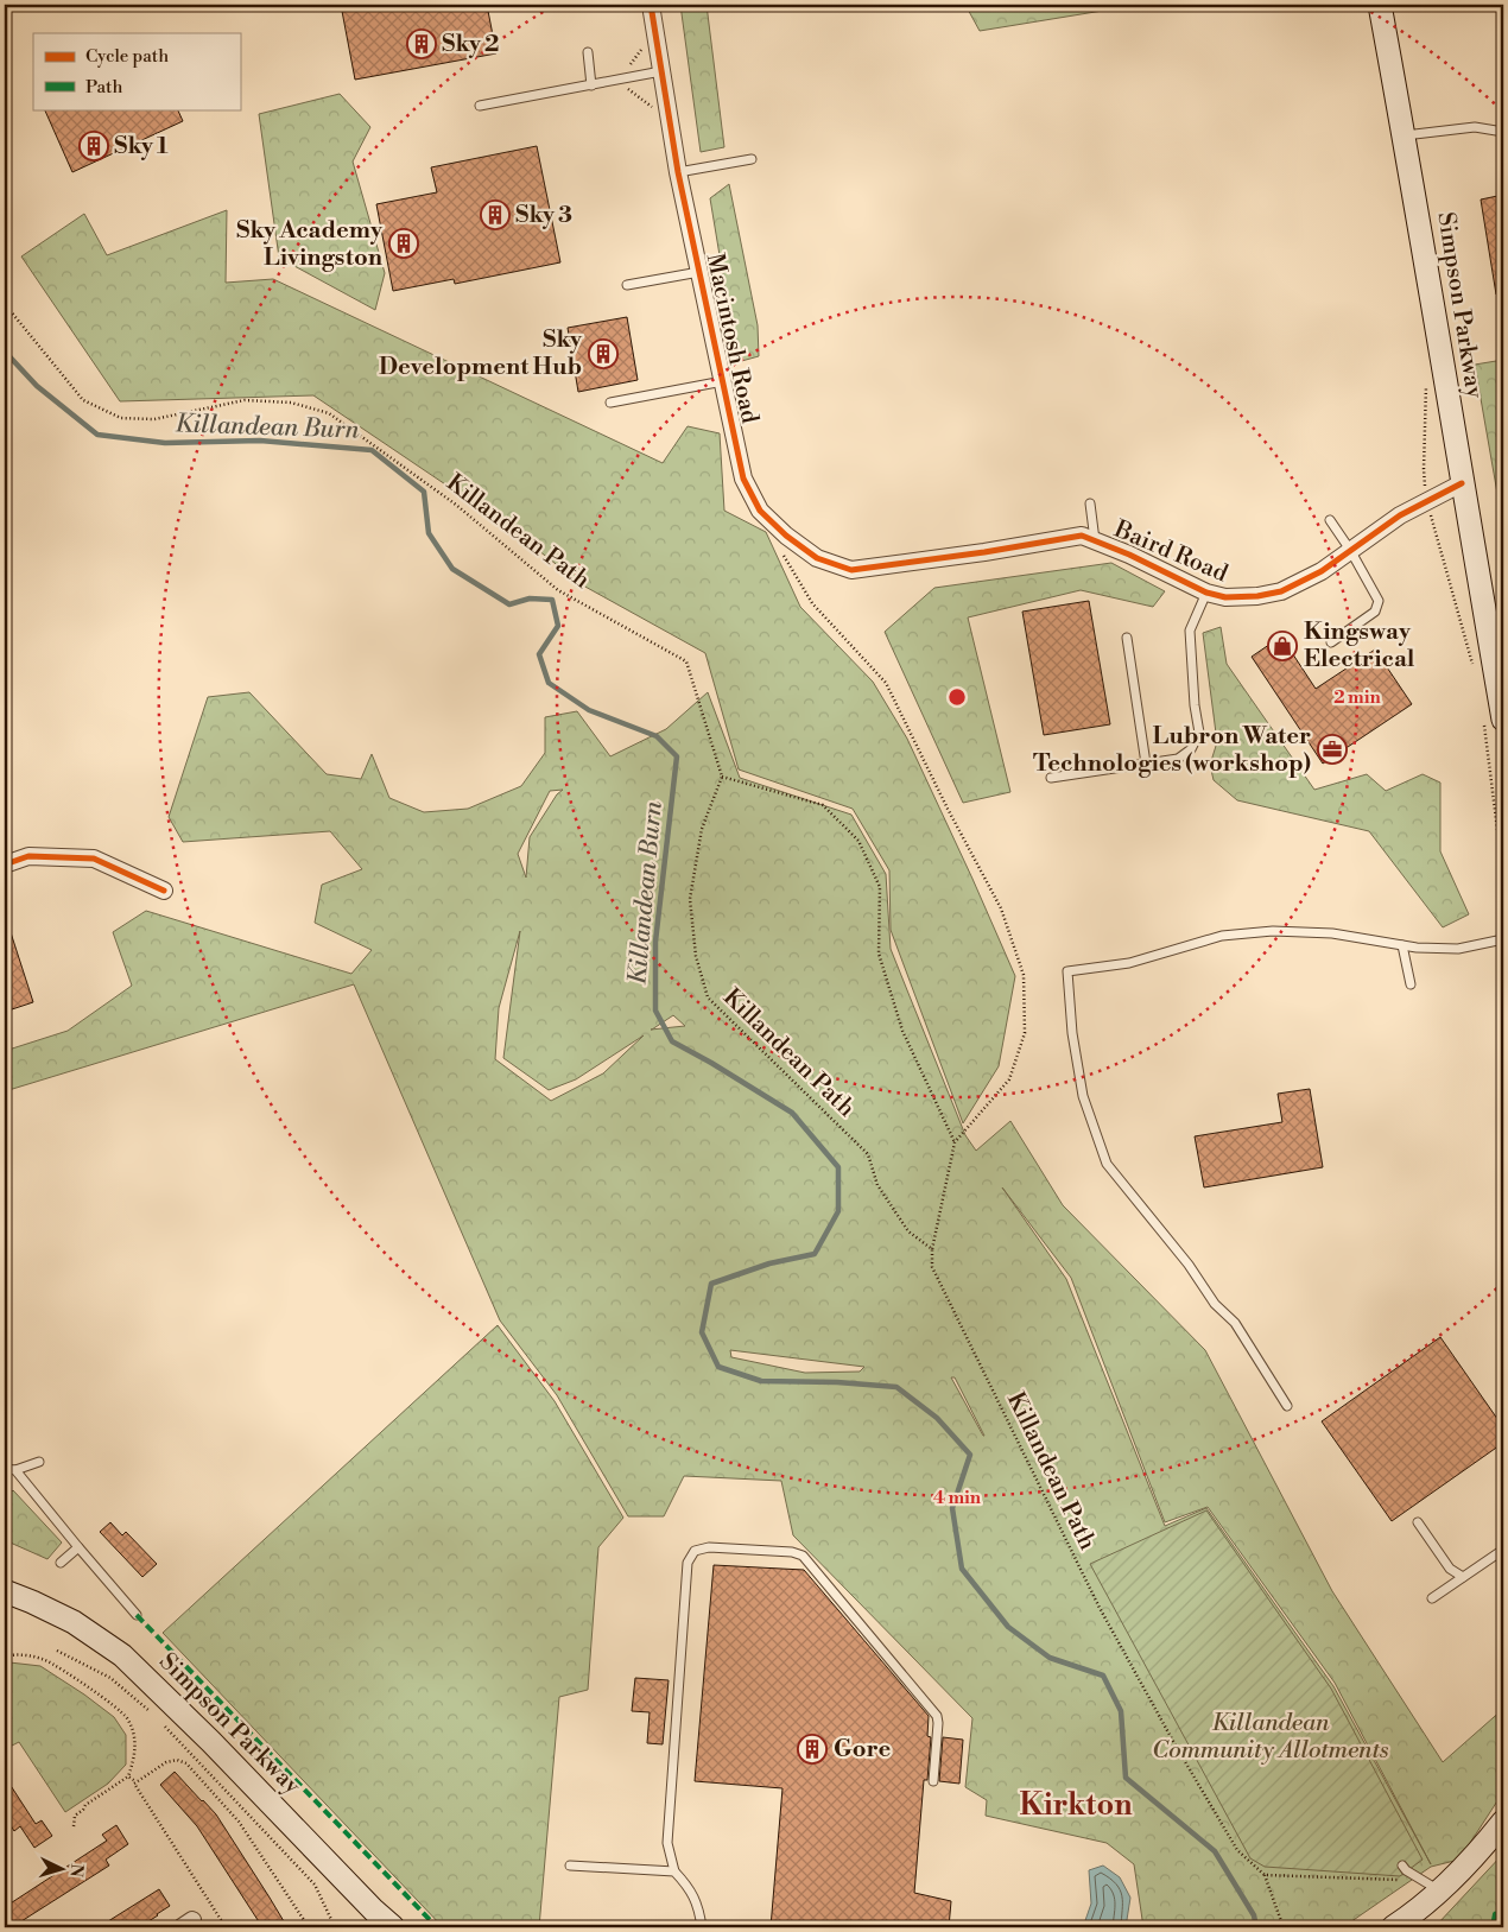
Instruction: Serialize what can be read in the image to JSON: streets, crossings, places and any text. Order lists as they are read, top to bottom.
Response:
{
  "streets": {
    "main road": ["Simpson Parkway"],
    "street": ["Macintosh Road", "Baird Road"],
    "path": ["Killandean Path"]
  },
  "crossings": [
    ["Simpson Parkway", "Baird Road"],
    ["Macintosh Road", "Baird Road"]
  ],
  "districts": ["Kirkton"],
  "water": ["Killandean Burn"],
  "parks": ["Killandean Community Allotments"],
  "places": {
    "building": [
      "Sky 2",
      "Sky 1",
      "Sky 3",
      "Sky Academy Livingston",
      "Sky Development Hub",
      "Gore"
    ],
    "shop": ["Kingsway Electrical"],
    "office": ["Lubron Water Technologies (workshop)"]
  },
  "legend": ["Cycle path", "Path"],
  "north": "right",
  "rings": ["2 min", "4 min"]
}
